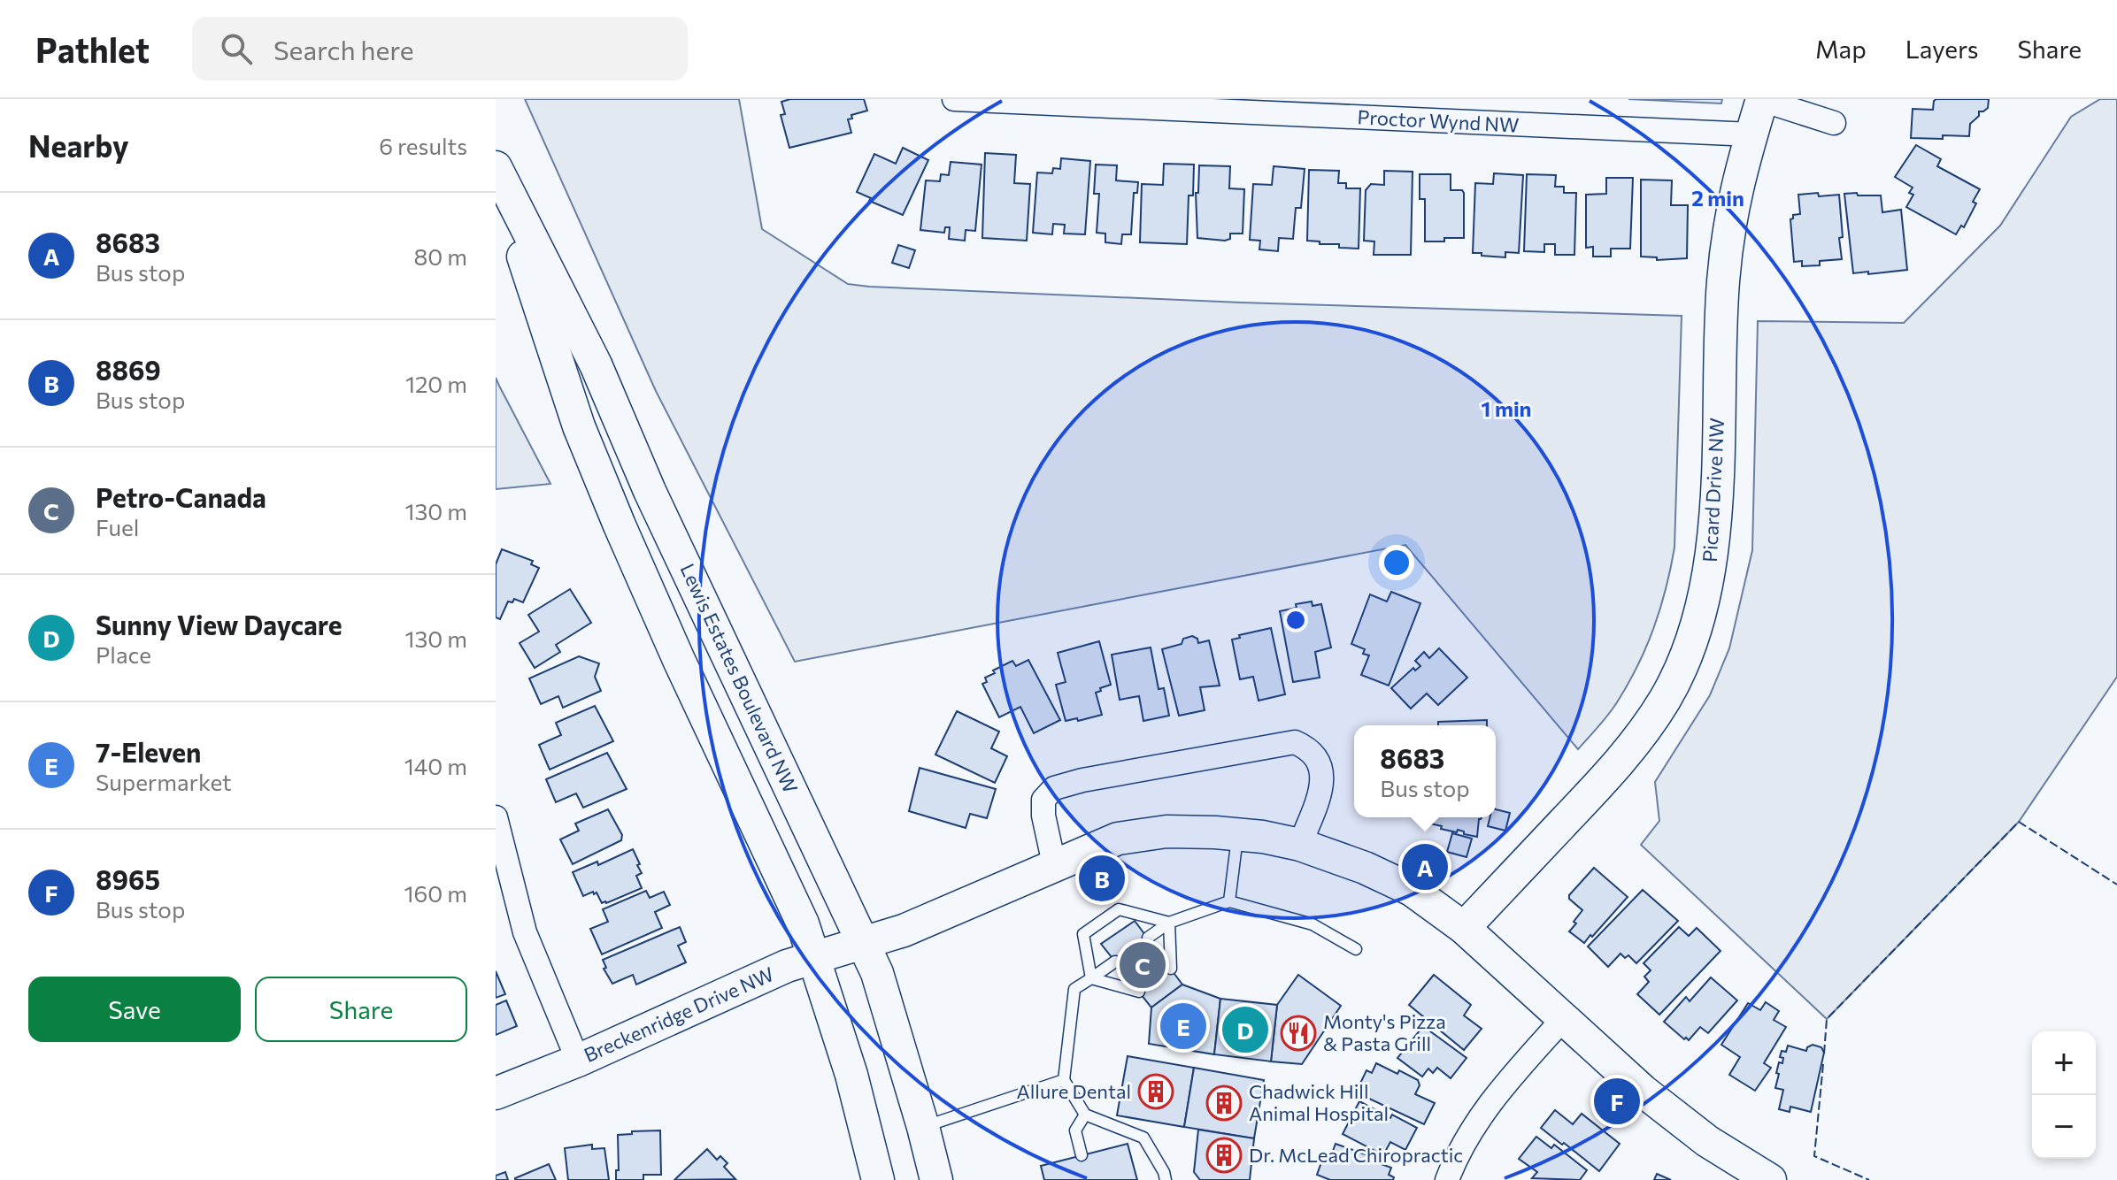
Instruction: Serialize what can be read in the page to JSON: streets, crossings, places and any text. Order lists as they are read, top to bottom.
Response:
{
  "streets": {
    "street": [
      "Proctor Wynd NW",
      "Picard Drive NW",
      "Lewis Estates Boulevard NW",
      "Breckenridge Drive NW"
    ]
  },
  "crossings": [
    ["Proctor Wynd NW", "Picard Drive NW"],
    ["Picard Drive NW", "Breckenridge Drive NW"],
    ["Lewis Estates Boulevard NW", "Breckenridge Drive NW"]
  ],
  "places": {
    "restaurant": ["Monty's Pizza & Pasta Grill"],
    "building": ["Allure Dental", "Chadwick Hill Animal Hospital", "Dr. McLead Chiropractic"]
  },
  "page": {
    "header": "Pathlet",
    "search": "Search here",
    "nav": ["Map", "Layers", "Share"],
    "heading": ["Nearby", "6 results"],
    "list": [
      {
        "mark": "A",
        "name": "8683",
        "note": "Bus stop",
        "value": "80 m"
      },
      {
        "mark": "B",
        "name": "8869",
        "note": "Bus stop",
        "value": "120 m"
      },
      {
        "mark": "C",
        "name": "Petro-Canada",
        "note": "Fuel",
        "value": "130 m"
      },
      {
        "mark": "D",
        "name": "Sunny View Daycare",
        "note": "Place",
        "value": "130 m"
      },
      {
        "mark": "E",
        "name": "7-Eleven",
        "note": "Supermarket",
        "value": "140 m"
      },
      {
        "mark": "F",
        "name": "8965",
        "note": "Bus stop",
        "value": "160 m"
      }
    ],
    "popup": ["8683", "Bus stop"],
    "pins": [
      "A",
      "B",
      "C",
      "E",
      "D",
      "F"
    ],
    "buttons": ["Save", "Share"],
    "map_buttons": ["+", "−"]
  },
  "rings": ["2 min", "1 min"]
}
